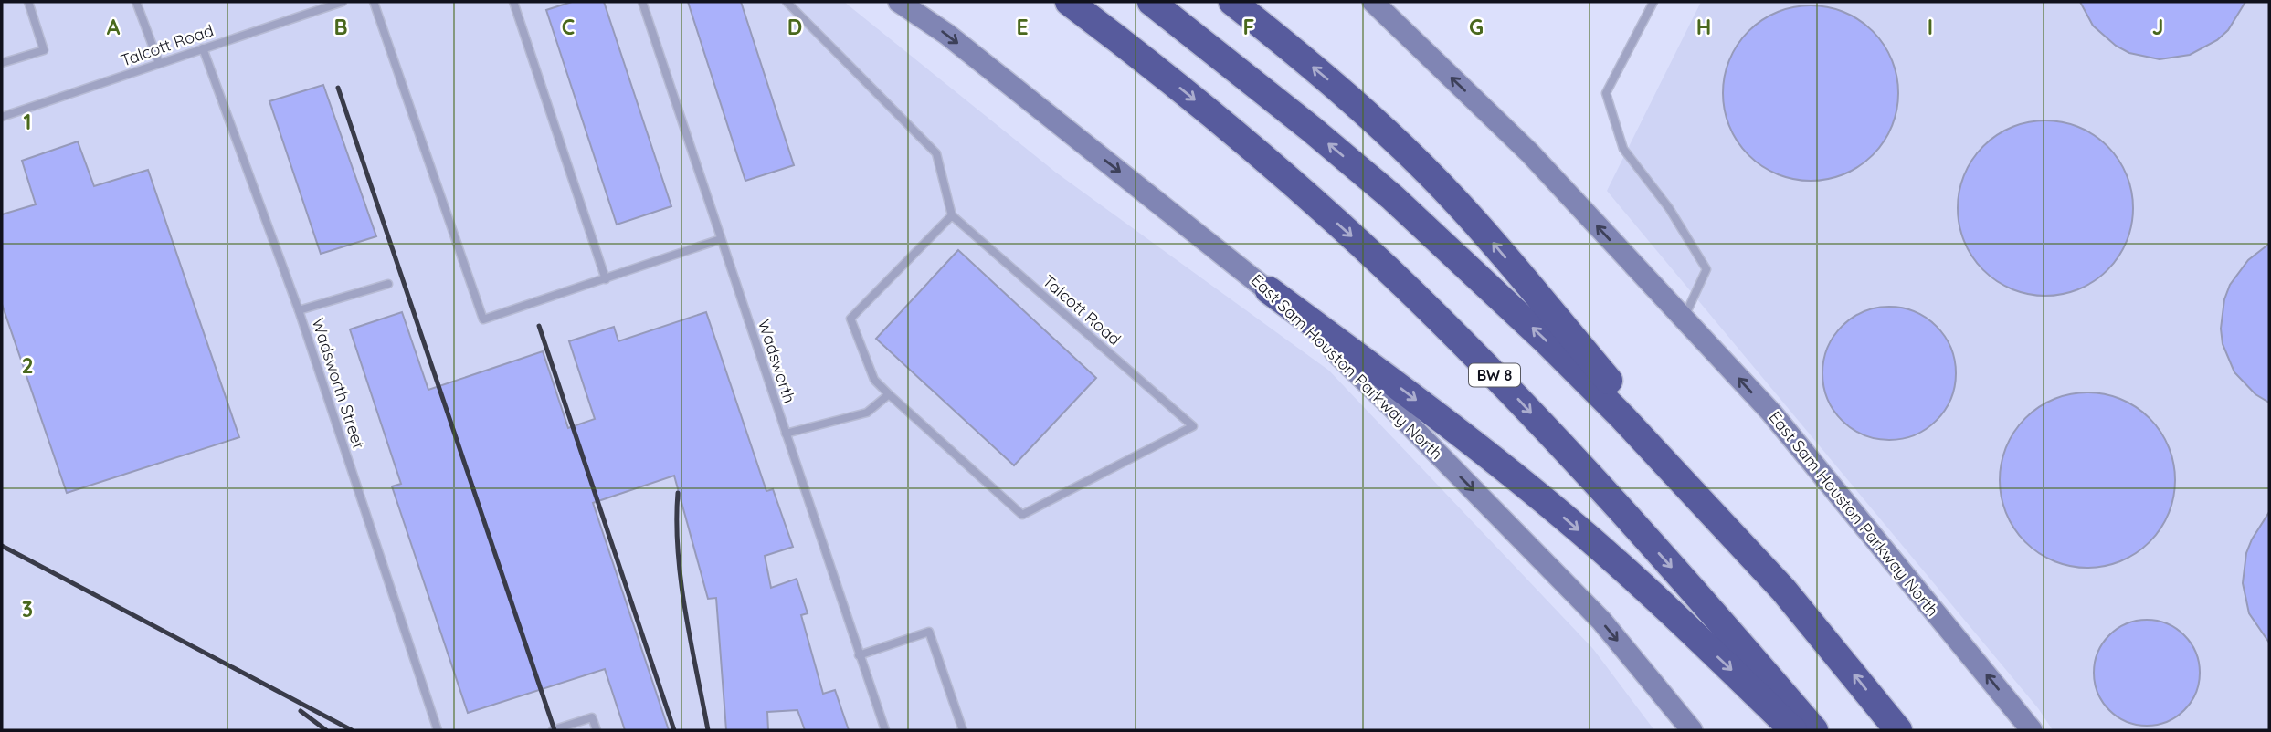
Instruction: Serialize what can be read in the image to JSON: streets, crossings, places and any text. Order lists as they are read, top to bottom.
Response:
{
  "streets": {
    "highway": ["BW 8"],
    "main road": ["East Sam Houston Parkway North"],
    "lane": ["Talcott Road", "Wadsworth", "Wadsworth Street"]
  },
  "crossings": [
    ["Talcott Road", "Wadsworth Street"]
  ],
  "grid": {
    "columns": [
      "A",
      "B",
      "C",
      "D",
      "E",
      "F",
      "G",
      "H",
      "I",
      "J"
    ],
    "rows": ["1", "2", "3"]
  }
}
